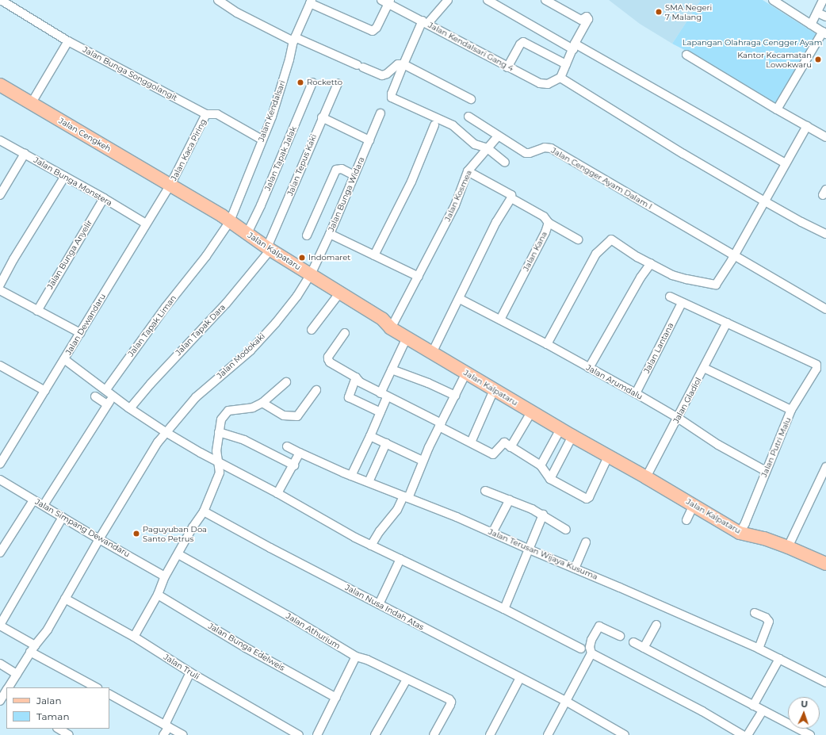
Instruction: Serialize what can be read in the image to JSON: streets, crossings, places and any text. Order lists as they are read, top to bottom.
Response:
{
  "streets": {
    "main road": ["Jalan Cengkeh", "Jalan Kalpataru"],
    "street": [
      "Jalan Kendalsari Gang 4",
      "Jalan Bunga Songgolangit",
      "Jalan Kendalsari",
      "Jalan Kaca Piring",
      "Jalan Tapak Jalak",
      "Jalan Tepus Kaki",
      "Jalan Cengger Ayam Dalam I",
      "Jalan Bunga Monstera",
      "Jalan Bunga Widara",
      "Jalan Kosmea",
      "Jalan Kana",
      "Jalan Bunga Anyelir",
      "Jalan Dewandaru",
      "Jalan Tapak Liman",
      "Jalan Tapak Dara",
      "Jalan Lantana",
      "Jalan Modokaki",
      "Jalan Arumdalu",
      "Jalan Gladiol",
      "Jalan Putri Malu",
      "Jalan Simpang Dewandaru",
      "Jalan Terusan Wijaya Kusuma",
      "Jalan Nusa Indah Atas",
      "Jalan Athurium",
      "Jalan Bunga Edelweis",
      "Jalan Truli"
    ]
  },
  "crossings": [
    ["Jalan Bunga Songgolangit", "Jalan Kendalsari"],
    ["Jalan Bunga Songgolangit", "Jalan Kaca Piring"],
    ["Jalan Kendalsari", "Jalan Kalpataru"],
    ["Jalan Kendalsari", "Jalan Tapak Liman"],
    ["Jalan Cengkeh", "Jalan Kaca Piring"],
    ["Jalan Cengkeh", "Jalan Kalpataru"],
    ["Jalan Cengkeh", "Jalan Dewandaru"],
    ["Jalan Kaca Piring", "Jalan Kalpataru"],
    ["Jalan Kaca Piring", "Jalan Dewandaru"],
    ["Jalan Tapak Jalak", "Jalan Kalpataru"],
    ["Jalan Tepus Kaki", "Jalan Kalpataru"],
    ["Jalan Tepus Kaki", "Jalan Tapak Dara"],
    ["Jalan Cengger Ayam Dalam I", "Jalan Kosmea"],
    ["Jalan Bunga Monstera", "Jalan Bunga Anyelir"],
    ["Jalan Bunga Monstera", "Jalan Dewandaru"],
    ["Jalan Bunga Widara", "Jalan Kalpataru"],
    ["Jalan Bunga Widara", "Jalan Modokaki"],
    ["Jalan Kosmea", "Jalan Kalpataru"],
    ["Jalan Kosmea", "Jalan Kana"],
    ["Jalan Kalpataru", "Jalan Dewandaru"],
    ["Jalan Kalpataru", "Jalan Tapak Liman"],
    ["Jalan Kalpataru", "Jalan Tapak Dara"],
    ["Jalan Kalpataru", "Jalan Modokaki"],
    ["Jalan Kalpataru", "Jalan Gladiol"],
    ["Jalan Kalpataru", "Jalan Putri Malu"],
    ["Jalan Kana", "Jalan Arumdalu"],
    ["Jalan Lantana", "Jalan Arumdalu"],
    ["Jalan Modokaki", "Jalan Simpang Dewandaru"],
    ["Jalan Modokaki", "Jalan Truli"],
    ["Jalan Arumdalu", "Jalan Gladiol"],
    ["Jalan Arumdalu", "Jalan Putri Malu"],
    ["Jalan Gladiol", "Jalan Putri Malu"]
  ],
  "parks": ["Lapangan Olahraga Cengger Ayam"],
  "places": [
    "SMA Negeri 7 Malang",
    "Kantor Kecamatan Lowokwaru",
    "Rocketto",
    "Indomaret",
    "Paguyuban Doa Santo Petrus"
  ],
  "legend": ["Jalan", "Taman"],
  "north": "top"
}
